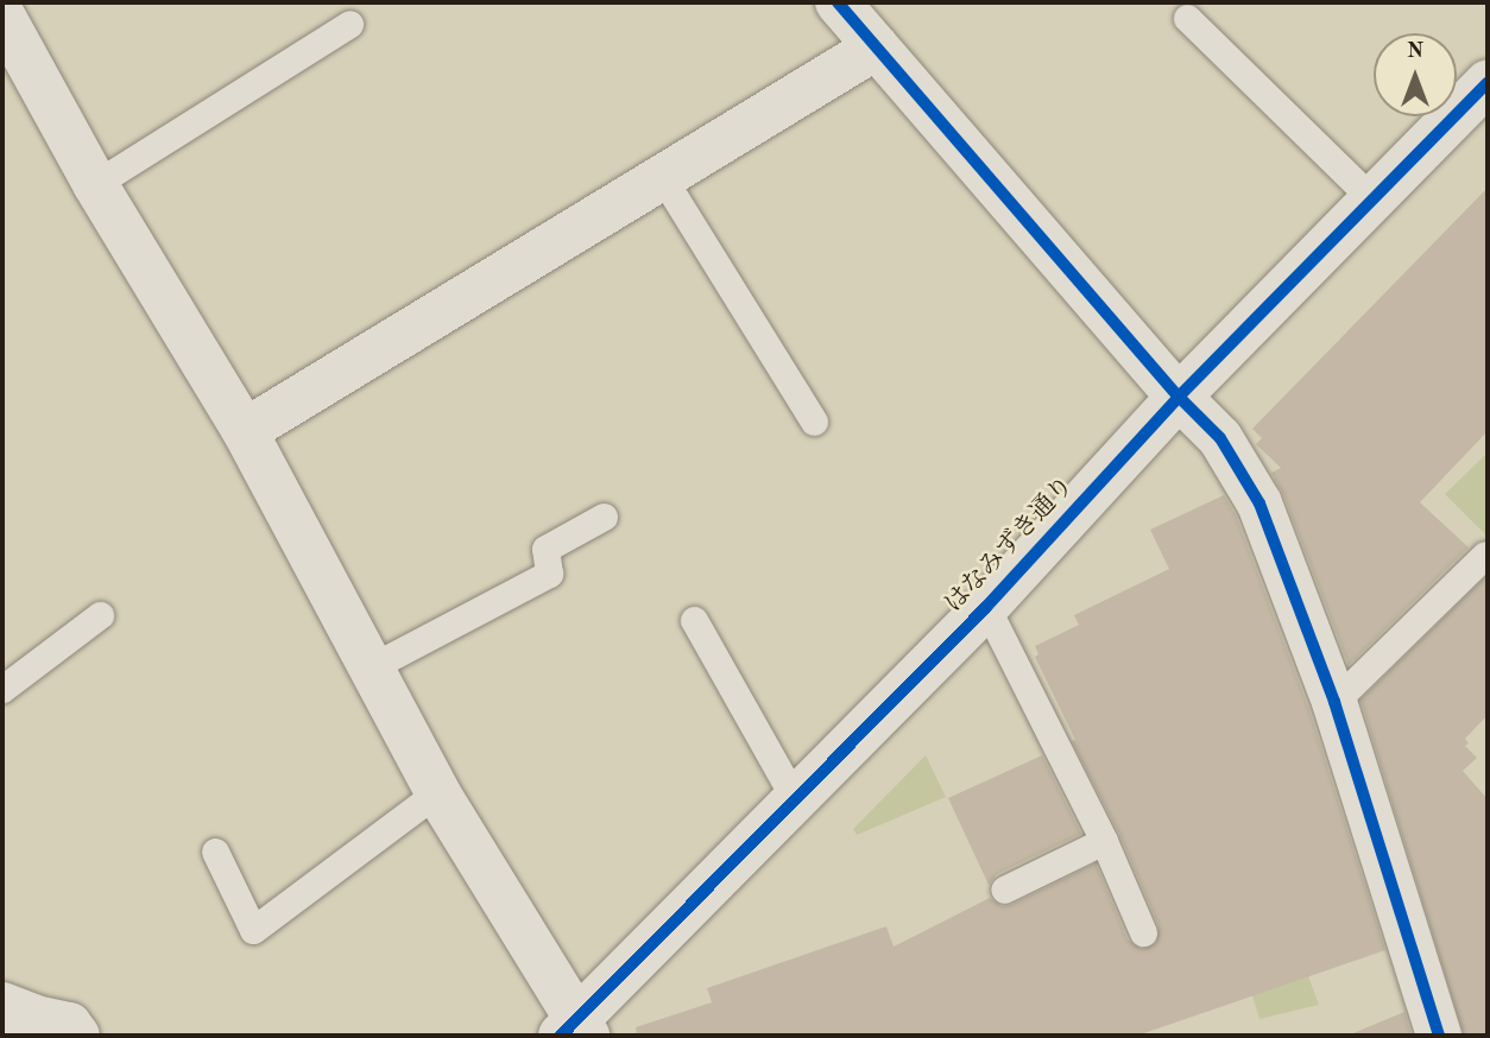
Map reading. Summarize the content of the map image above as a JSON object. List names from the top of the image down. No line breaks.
{"streets":{"street":["はなみずき通り"]},"north":"top"}
